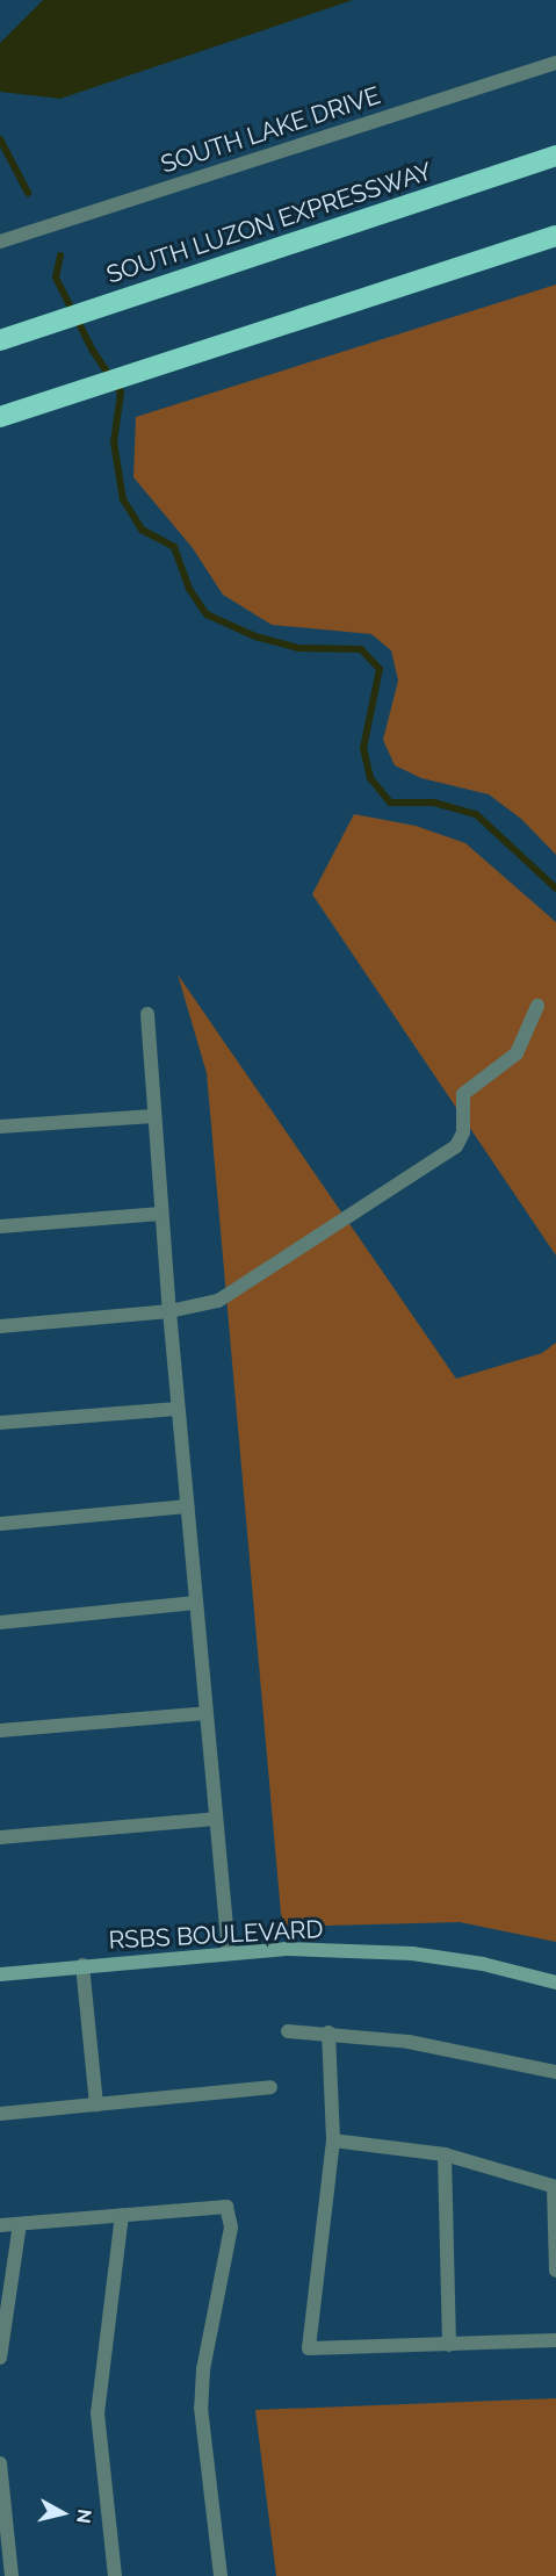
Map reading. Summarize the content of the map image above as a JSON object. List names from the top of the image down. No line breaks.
{"streets":{"highway":["SOUTH LUZON EXPRESSWAY"],"street":["SOUTH LAKE DRIVE","RSBS BOULEVARD"]},"north":"right"}
